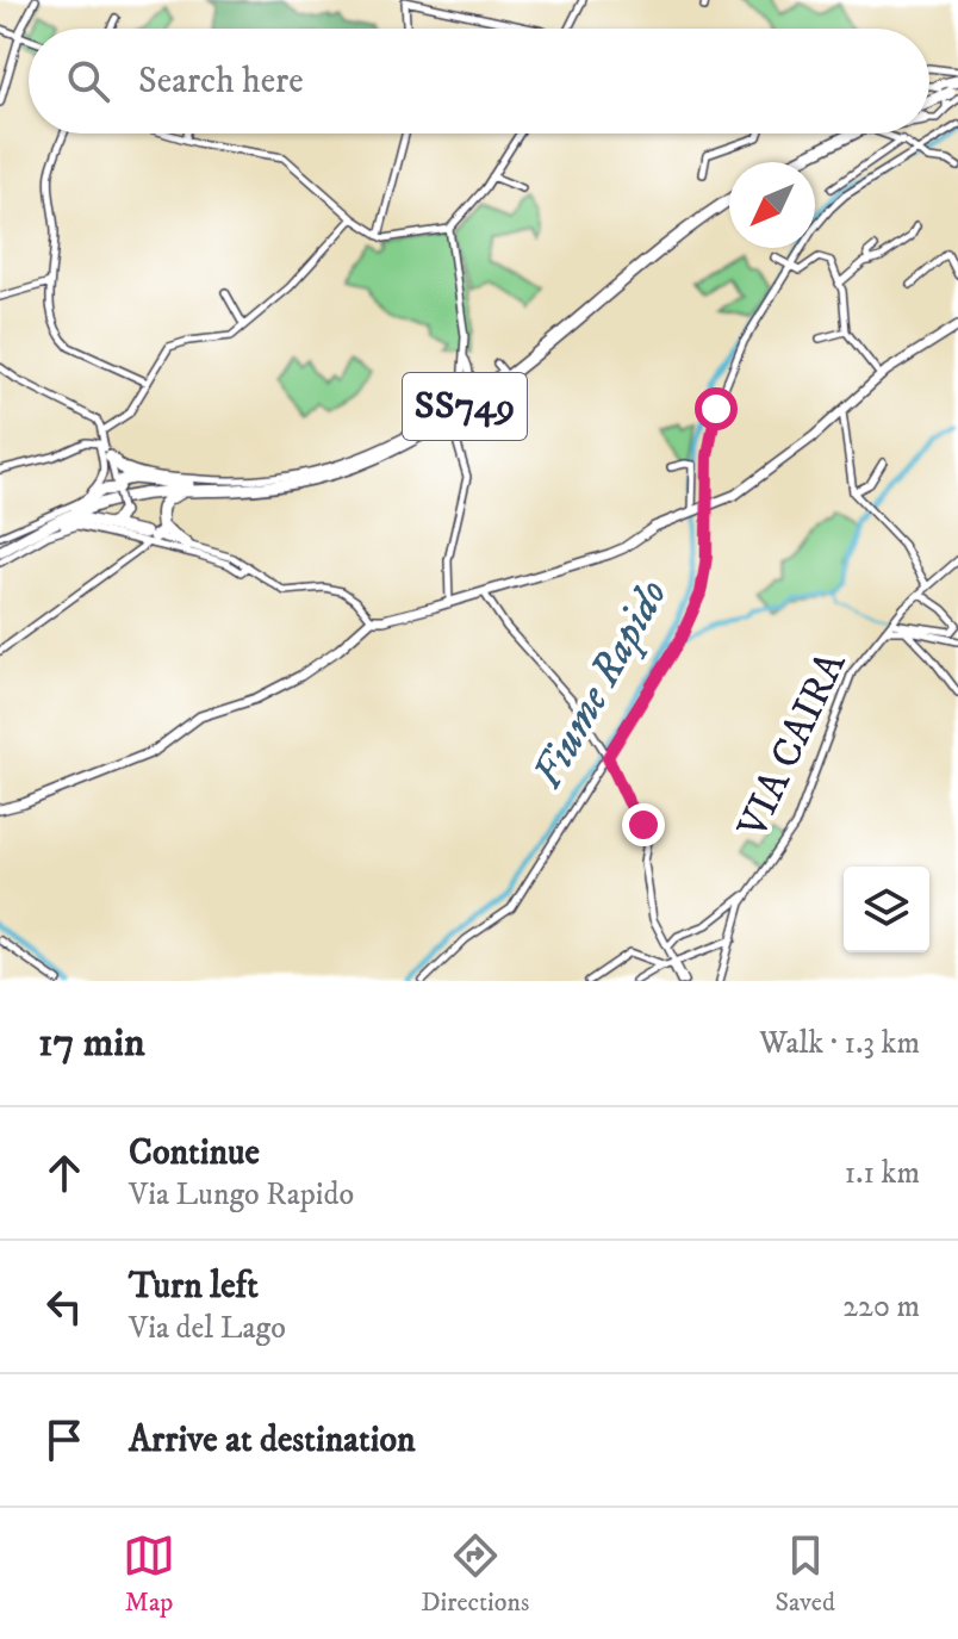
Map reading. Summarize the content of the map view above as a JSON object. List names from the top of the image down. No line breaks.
{"streets":{"highway":["SS749"],"street":["VIA CAIRA"]},"water":["Fiume Rapido"],"north":"bottom left","page":{"search":"Search here","heading":["17 min","Walk · 1.3 km"],"list":[["Continue","Via Lungo Rapido","1.1 km"],["Turn left","Via del Lago","220 m"],"Arrive at destination"],"nav":["Map","Directions","Saved"]}}
